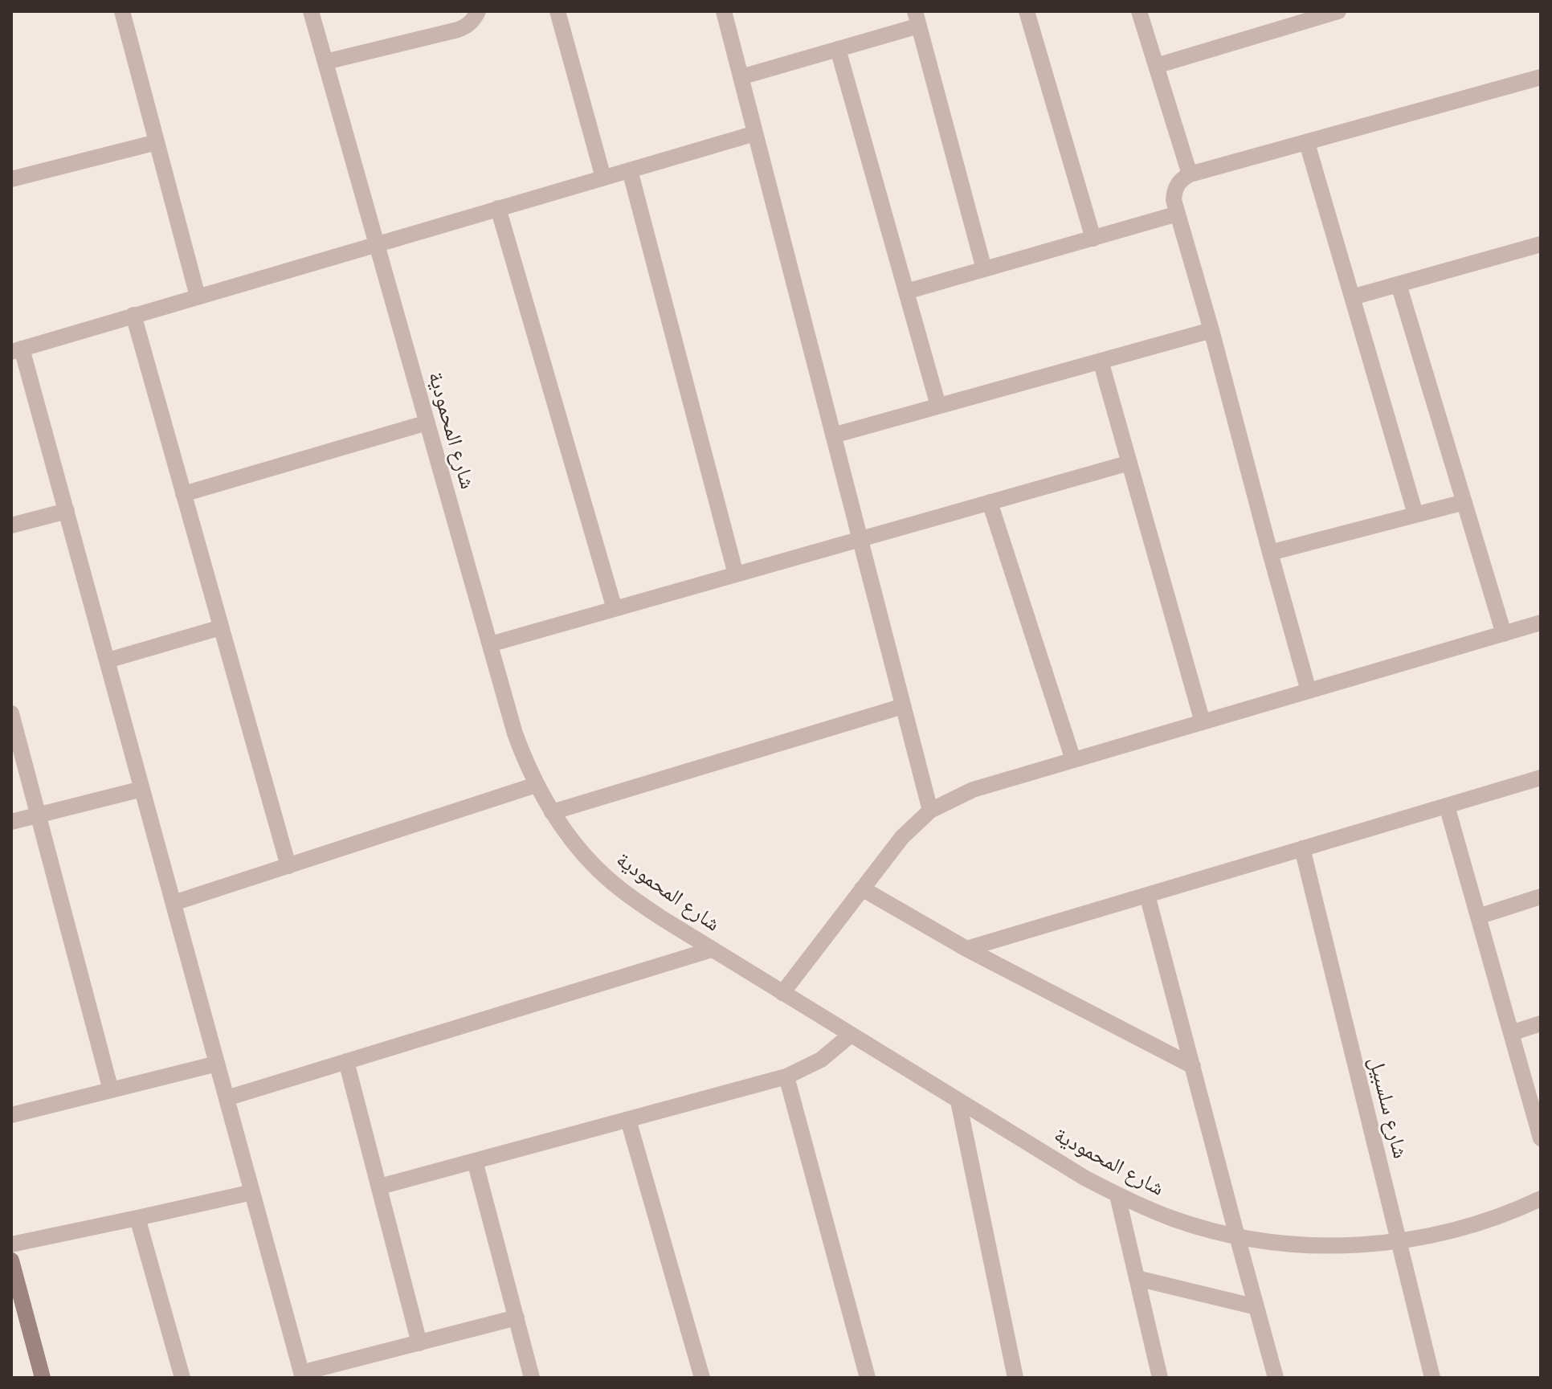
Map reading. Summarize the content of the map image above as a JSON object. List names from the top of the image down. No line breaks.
{"streets":{"street":["شارع المحمودية","شارع سلسبيل"]},"crossings":[["شارع المحمودية","شارع سلسبيل"]]}
